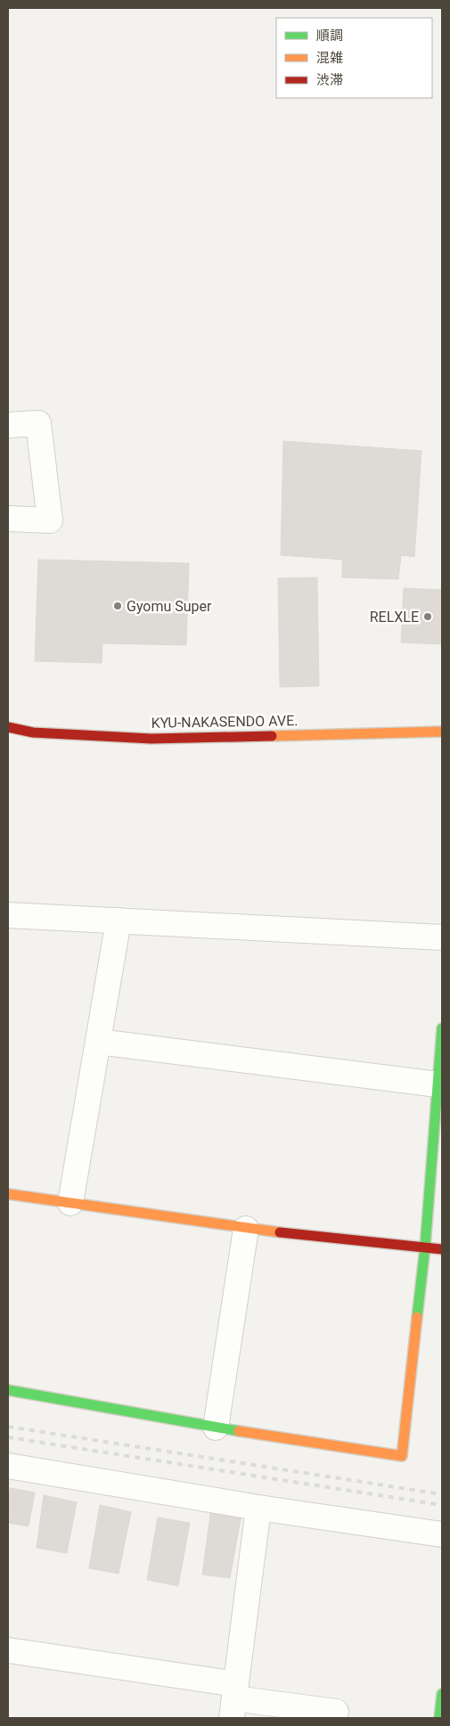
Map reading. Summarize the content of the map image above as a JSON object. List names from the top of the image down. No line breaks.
{"streets":{"street":["KYU-NAKASENDO AVE."]},"places":["Gyomu Super","RELXLE"],"legend":["順調","混雑","渋滞"]}
